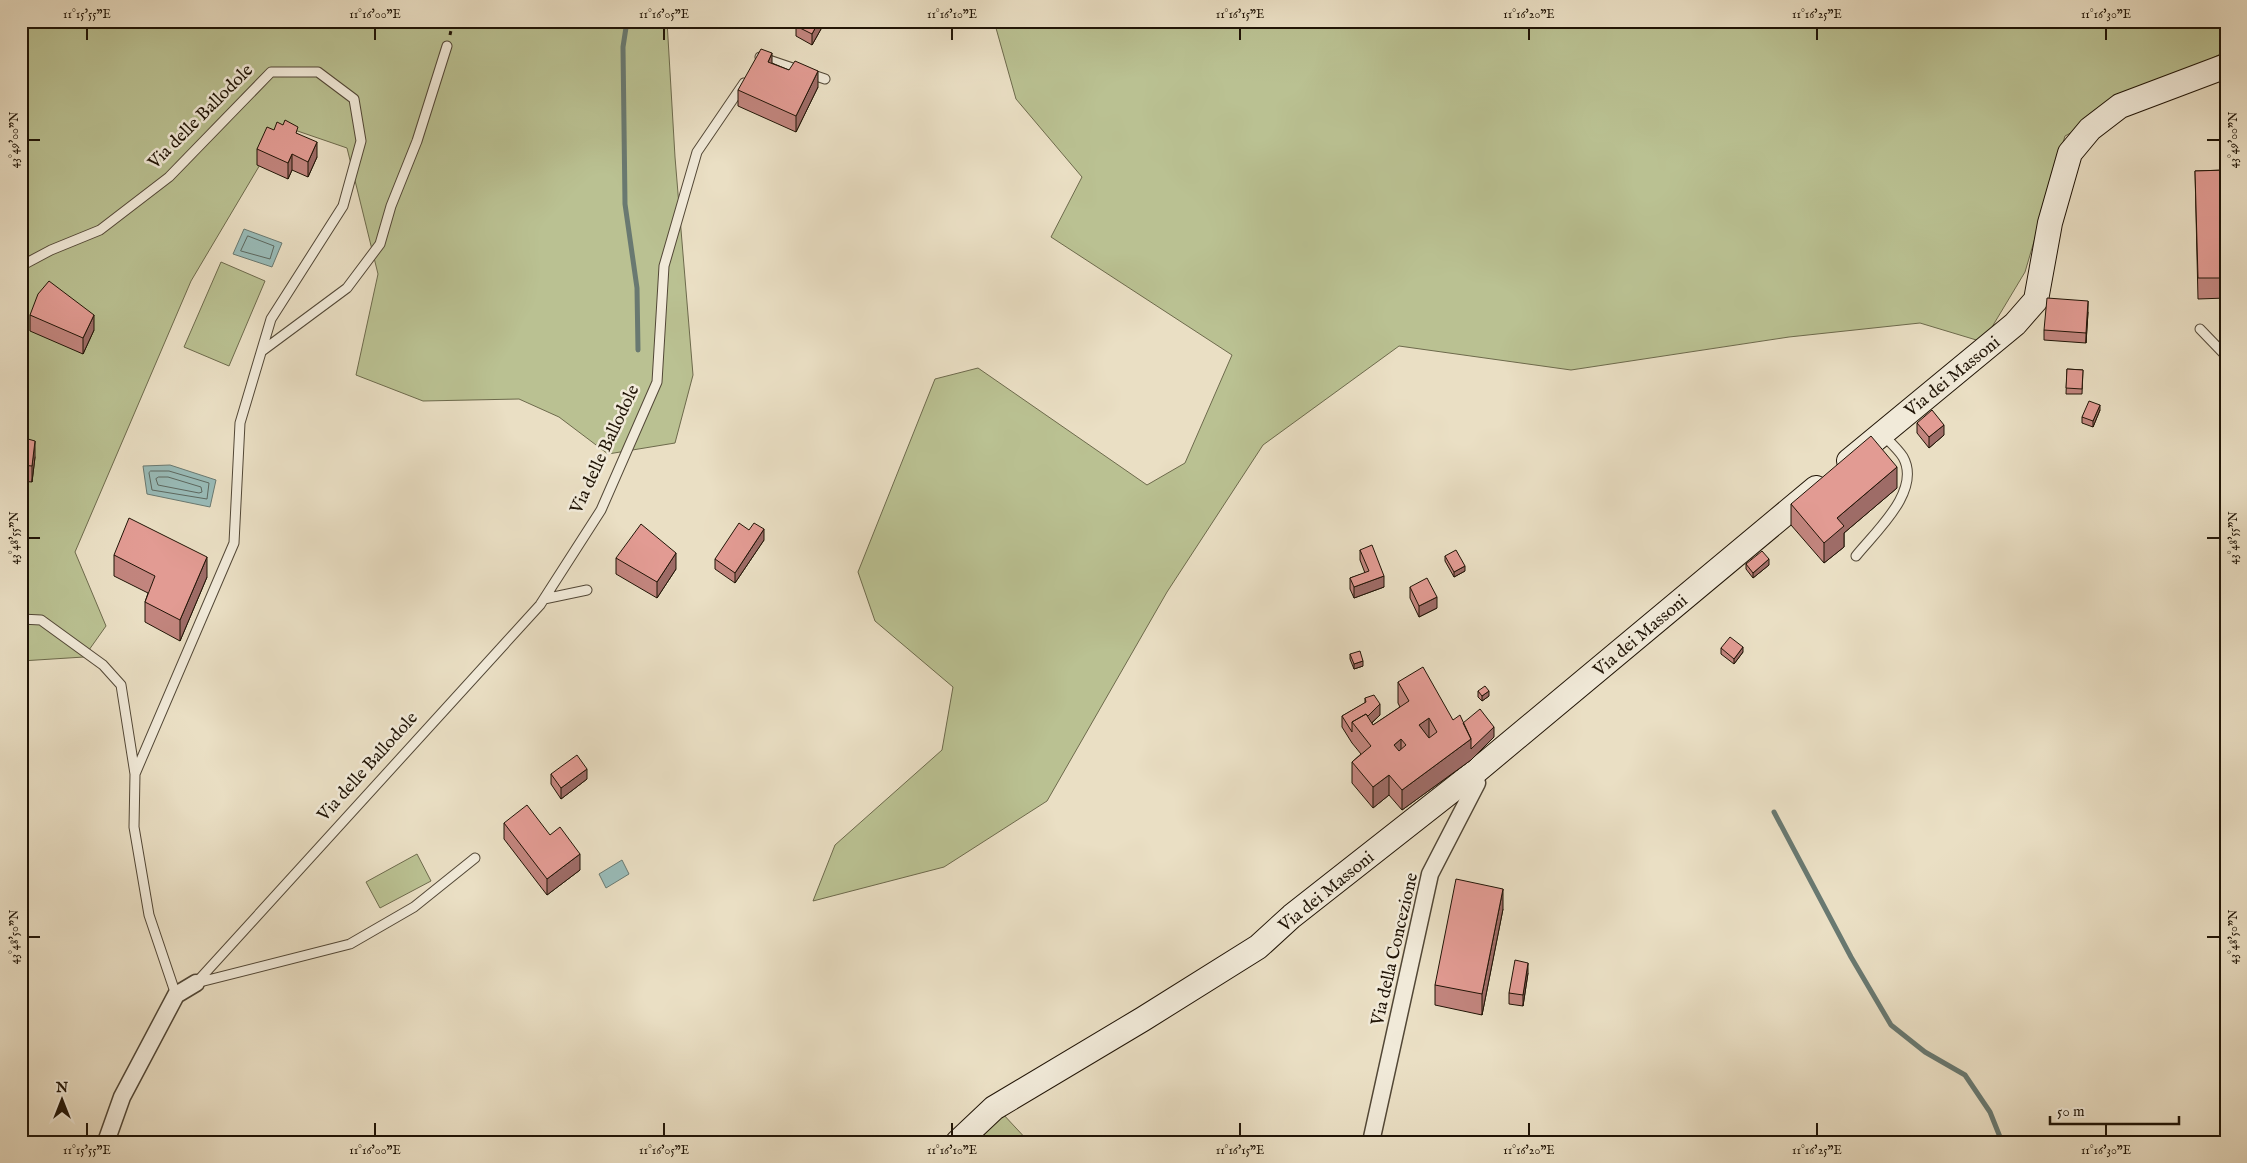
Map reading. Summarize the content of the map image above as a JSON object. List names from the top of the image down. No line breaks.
{"streets":{"street":["Via delle Ballodole","Via dei Massoni","Via della Concezione"]},"crossings":[["Via dei Massoni","Via della Concezione"]],"scale_bar":"50 m","north":"top","coordinates":["11°15'55\"E","11°16'00\"E","11°16'05\"E","11°16'10\"E","11°16'15\"E","11°16'20\"E","11°16'25\"E","11°16'30\"E","43°49'00\"N","43°48'55\"N","43°48'50\"N"]}
